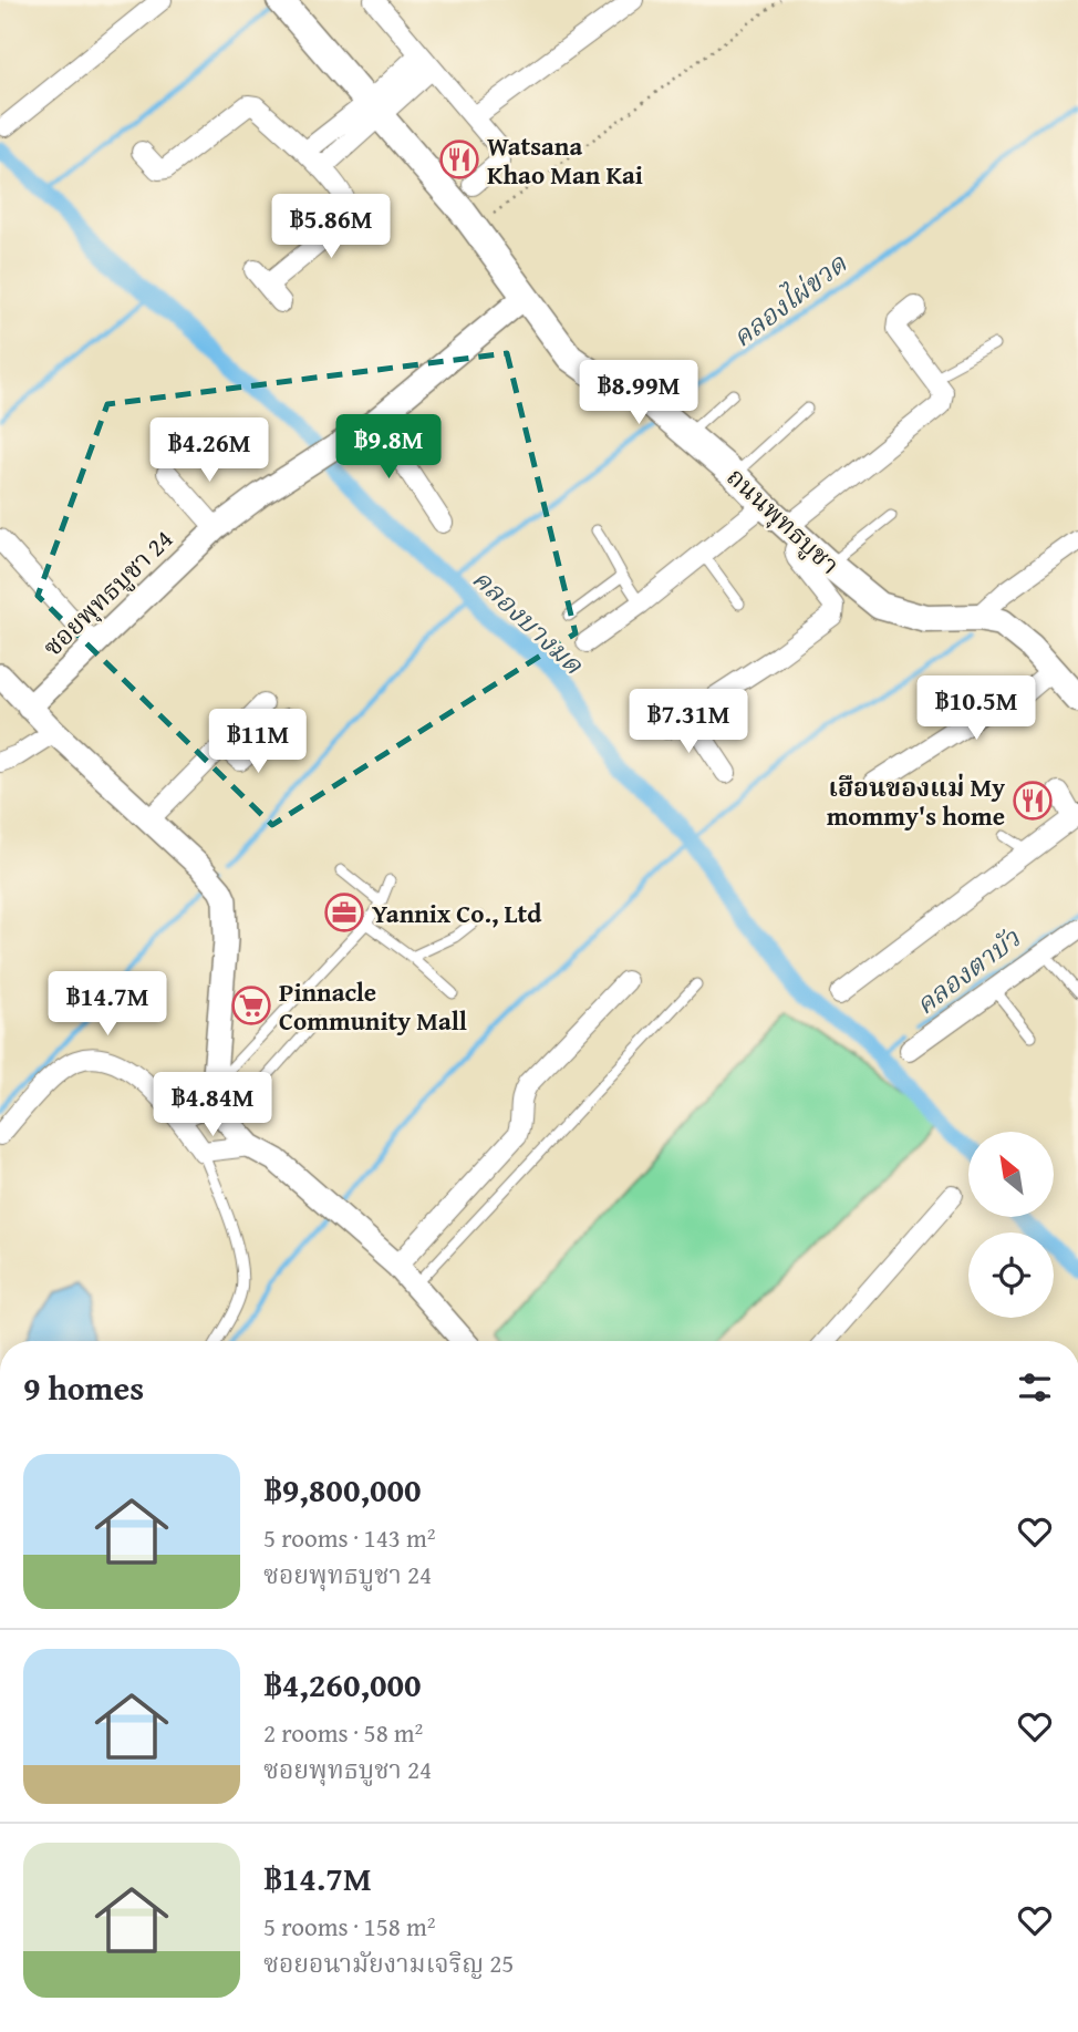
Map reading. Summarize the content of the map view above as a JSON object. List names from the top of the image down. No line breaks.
{"streets":{"main road":["ถนนพุทธบูชา"],"street":["ซอยพุทธบูชา 24"]},"crossings":[["ถนนพุทธบูชา","ซอยพุทธบูชา 24"]],"water":["คลองไผ่ขวด","คลองบางมด","คลองตาบัว"],"places":{"restaurant":["Watsana Khao Man Kai","เฮือนของแม่ My mommy's home"],"office":["Yannix Co., Ltd"],"supermarket":["Pinnacle Community Mall"]},"north":"top left","page":{"price":["฿5.86M","฿8.99M","฿9.8M","฿4.26M","฿10.5M","฿7.31M","฿11M","฿14.7M","฿4.84M"],"heading":"9 homes","list":[{"name":"฿9,800,000","note":"5 rooms · 143 m² · ซอยพุทธบูชา 24"},{"name":"฿4,260,000","note":"2 rooms · 58 m² · ซอยพุทธบูชา 24"},{"name":"฿14.7M","note":"5 rooms · 158 m² · ซอยอนามัยงามเจริญ 25"}]}}
